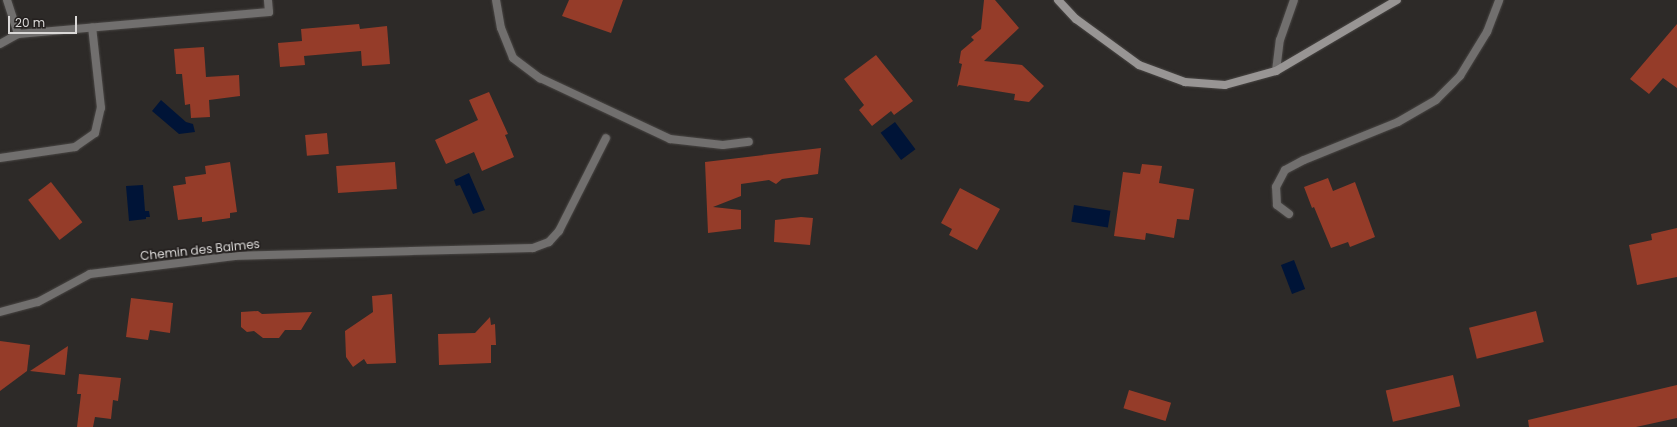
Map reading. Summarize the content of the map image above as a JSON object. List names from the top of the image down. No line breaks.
{"streets":{"street":["Chemin des Balmes"]},"scale_bar":"20 m"}
